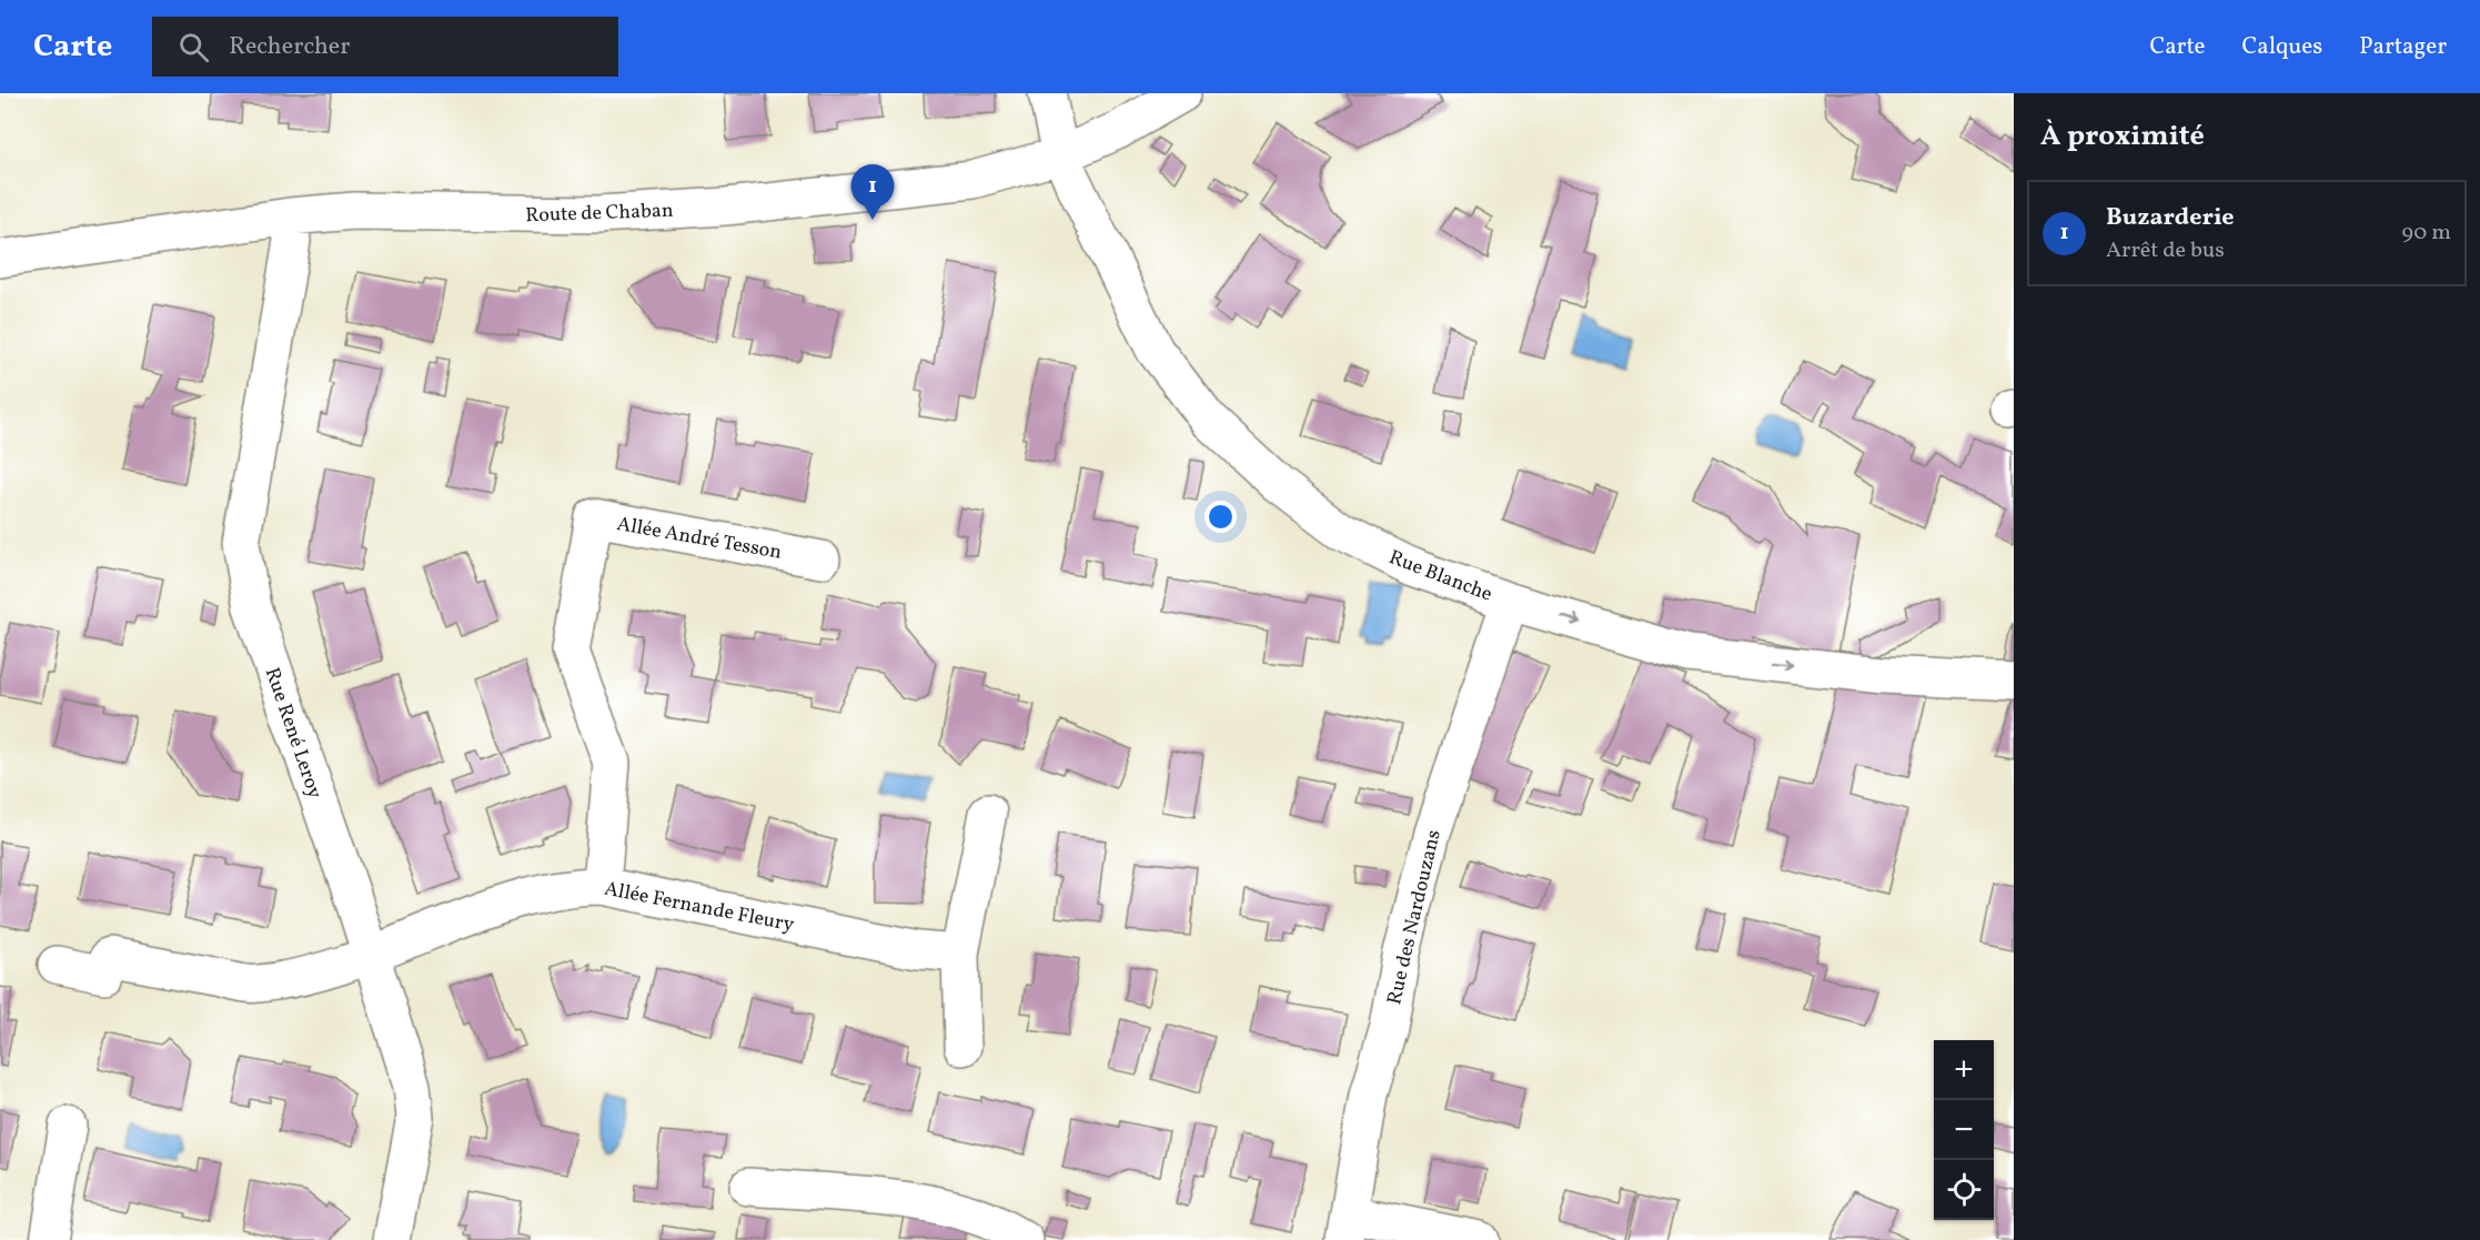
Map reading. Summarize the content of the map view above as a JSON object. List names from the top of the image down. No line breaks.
{"streets":{"street":["Route de Chaban","Allée André Tesson","Rue Blanche","Rue René Leroy","Allée Fernande Fleury","Rue des Nardouzans"]},"crossings":[["Route de Chaban","Rue Blanche"],["Route de Chaban","Rue René Leroy"],["Allée André Tesson","Allée Fernande Fleury"],["Rue Blanche","Rue des Nardouzans"],["Rue René Leroy","Allée Fernande Fleury"]],"one_way":["Rue Blanche"],"page":{"header":"Carte","search":"Rechercher","nav":["Carte","Calques","Partager"],"heading":"À proximité","pins":"1","list":[{"mark":"1","name":"Buzarderie","note":"Arrêt de bus","value":"90 m"}],"map_buttons":["+","−"]}}
